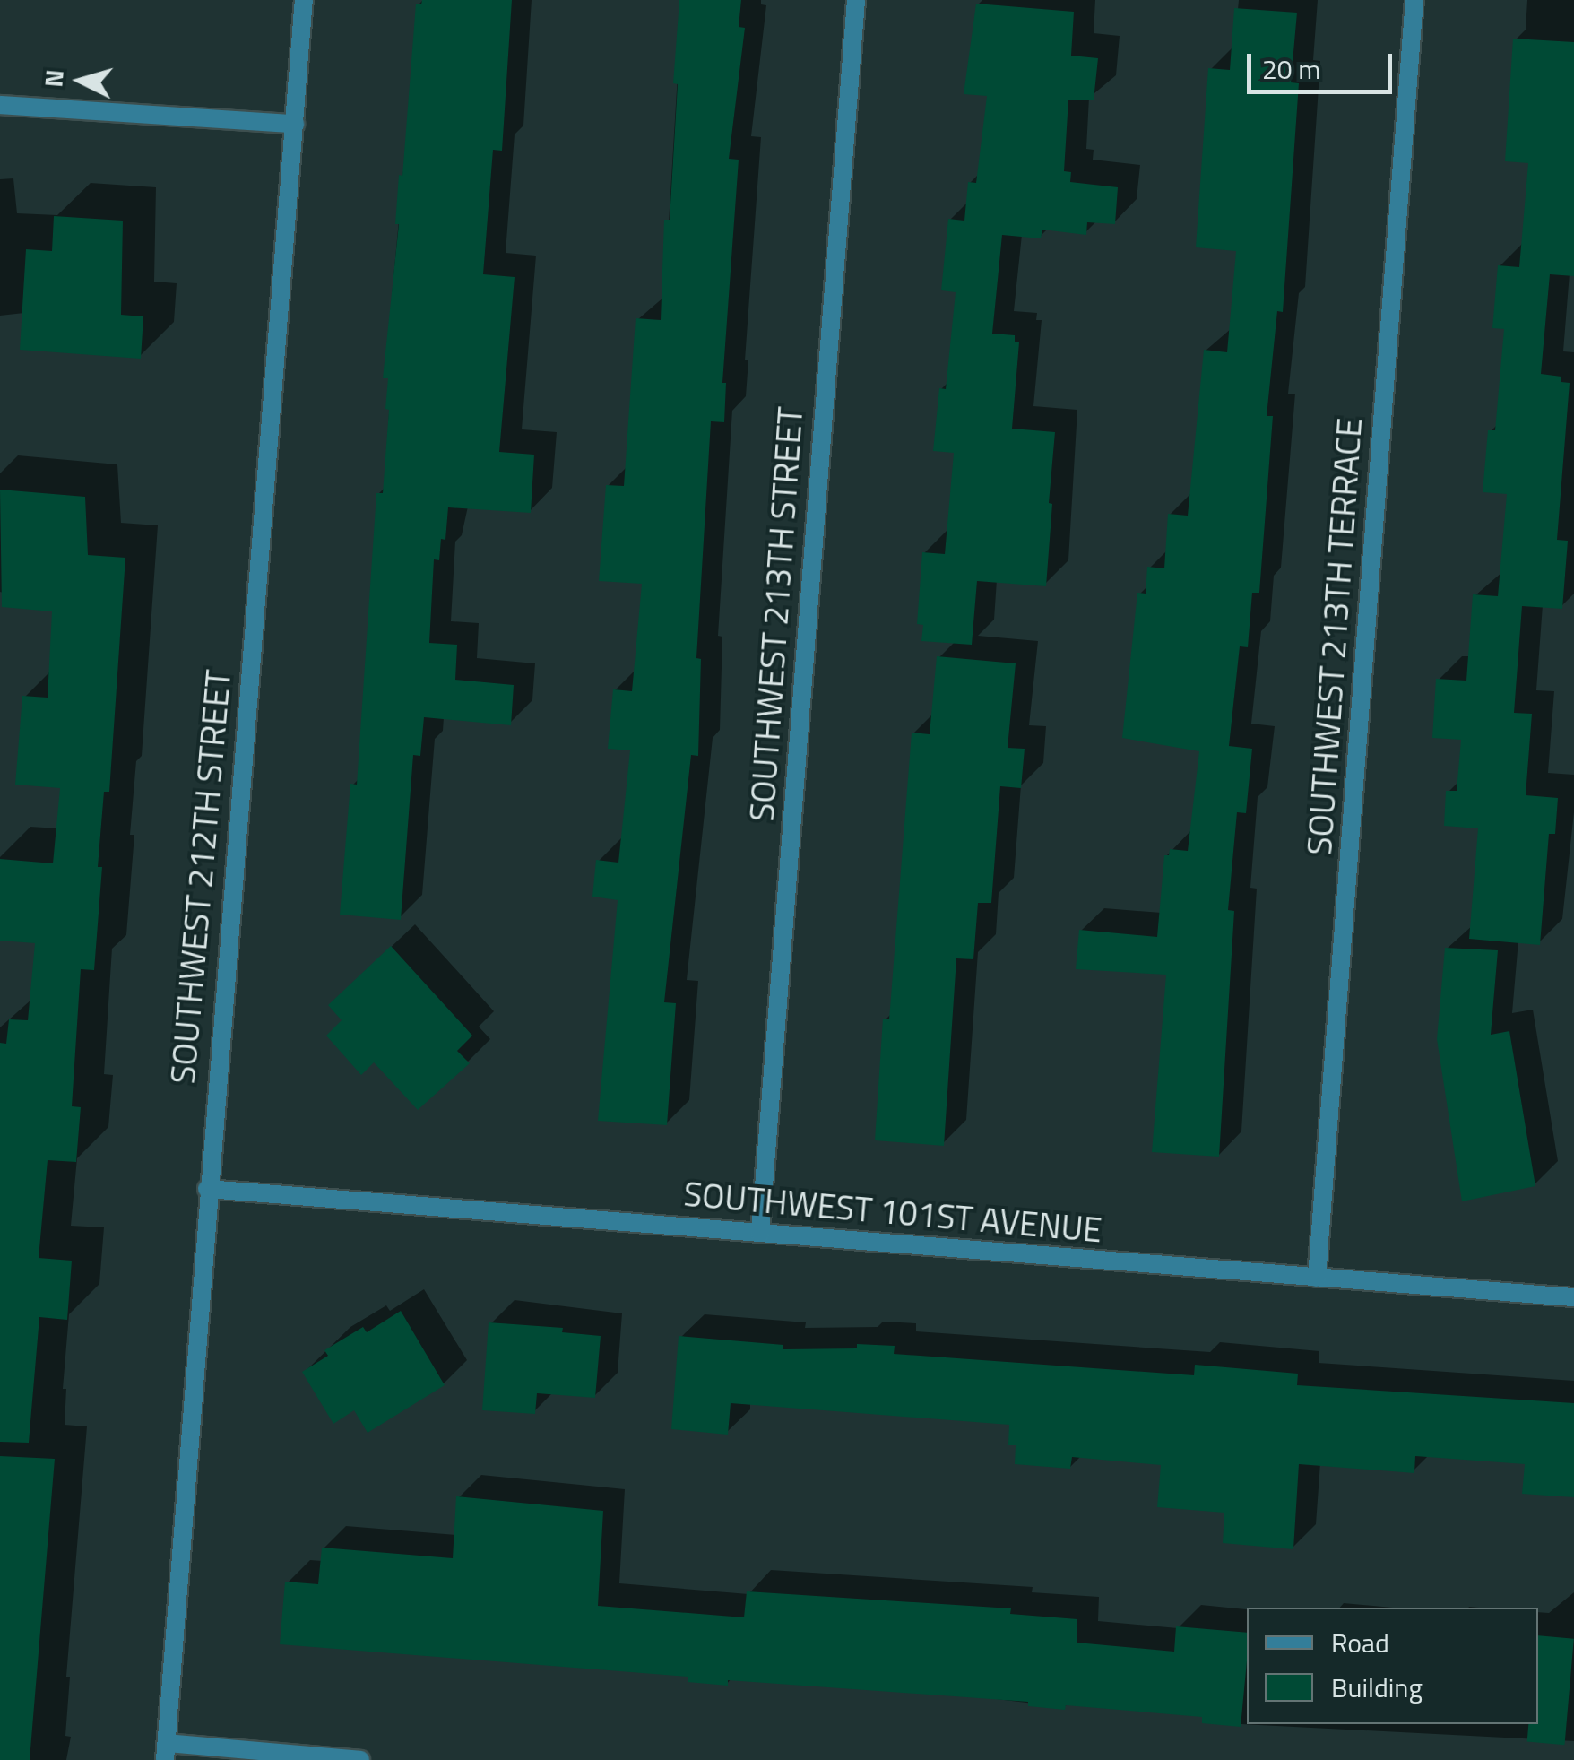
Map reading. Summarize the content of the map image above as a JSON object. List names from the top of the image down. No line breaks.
{"streets":{"street":["SOUTHWEST 213TH STREET","SOUTHWEST 213TH TERRACE","SOUTHWEST 212TH STREET","SOUTHWEST 101ST AVENUE"]},"crossings":[["SOUTHWEST 213TH STREET","SOUTHWEST 101ST AVENUE"],["SOUTHWEST 213TH TERRACE","SOUTHWEST 101ST AVENUE"],["SOUTHWEST 212TH STREET","SOUTHWEST 101ST AVENUE"]],"legend":["Road","Building"],"scale_bar":"20 m","north":"left"}
